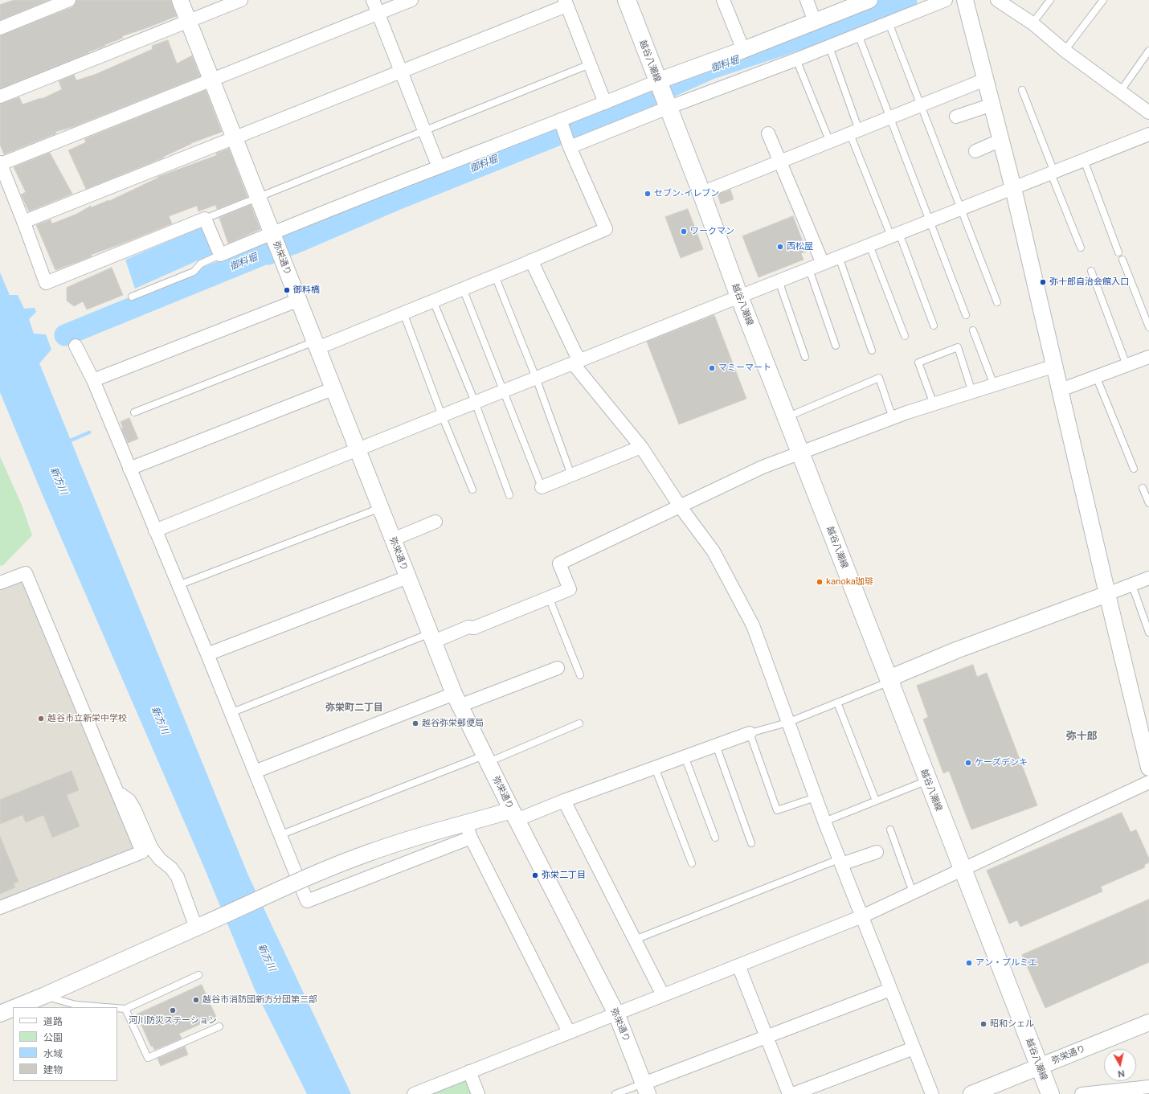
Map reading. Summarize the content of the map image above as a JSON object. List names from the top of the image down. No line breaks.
{"streets":{"main road":["越谷八潮線"],"street":["弥栄通り"]},"crossings":[["越谷八潮線","弥栄通り"]],"districts":["弥栄町二丁目","弥十郎"],"water":["御料堀","新方川"],"places":["セブン-イレブン","ワークマン","西松屋","弥十郎自治会館入口","御料橋","マミーマート","kanoka珈琲","越谷市立新栄中学校","越谷弥栄郵便局","ケーズデンキ","弥栄二丁目","アン・プルミエ","越谷市消防団新方分団第三部","河川防災ステーション","昭和シェル"],"legend":["道路","公園","水域","建物"],"north":"bottom"}
